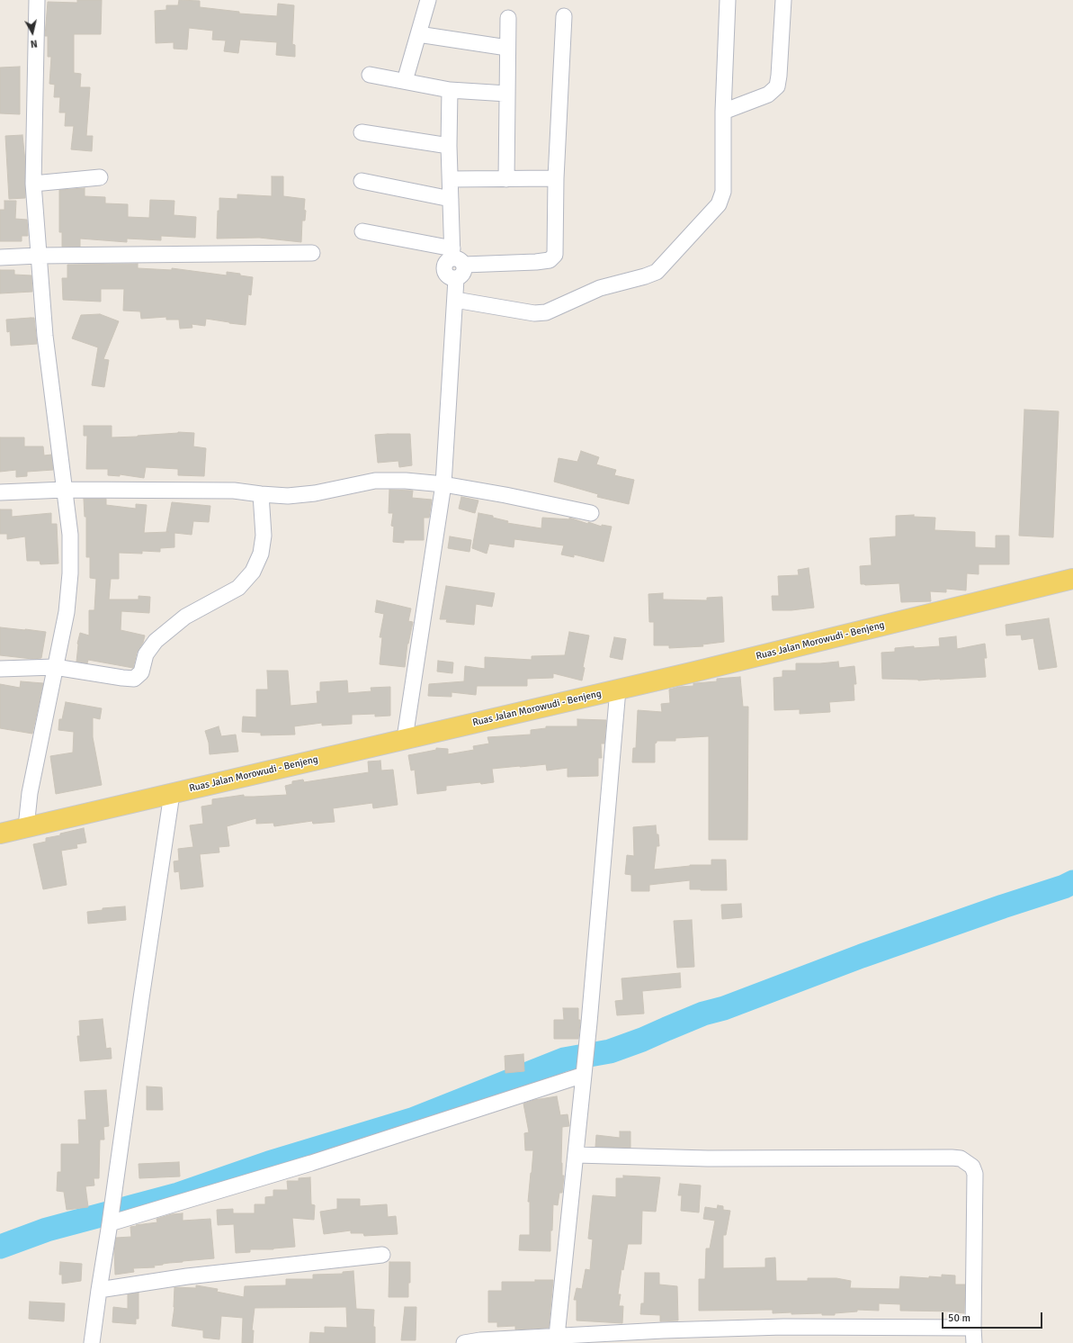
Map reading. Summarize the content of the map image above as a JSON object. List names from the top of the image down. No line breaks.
{"streets":{"main road":["Ruas Jalan Morowudi - Benjeng"]},"scale_bar":"50 m","north":"bottom"}
